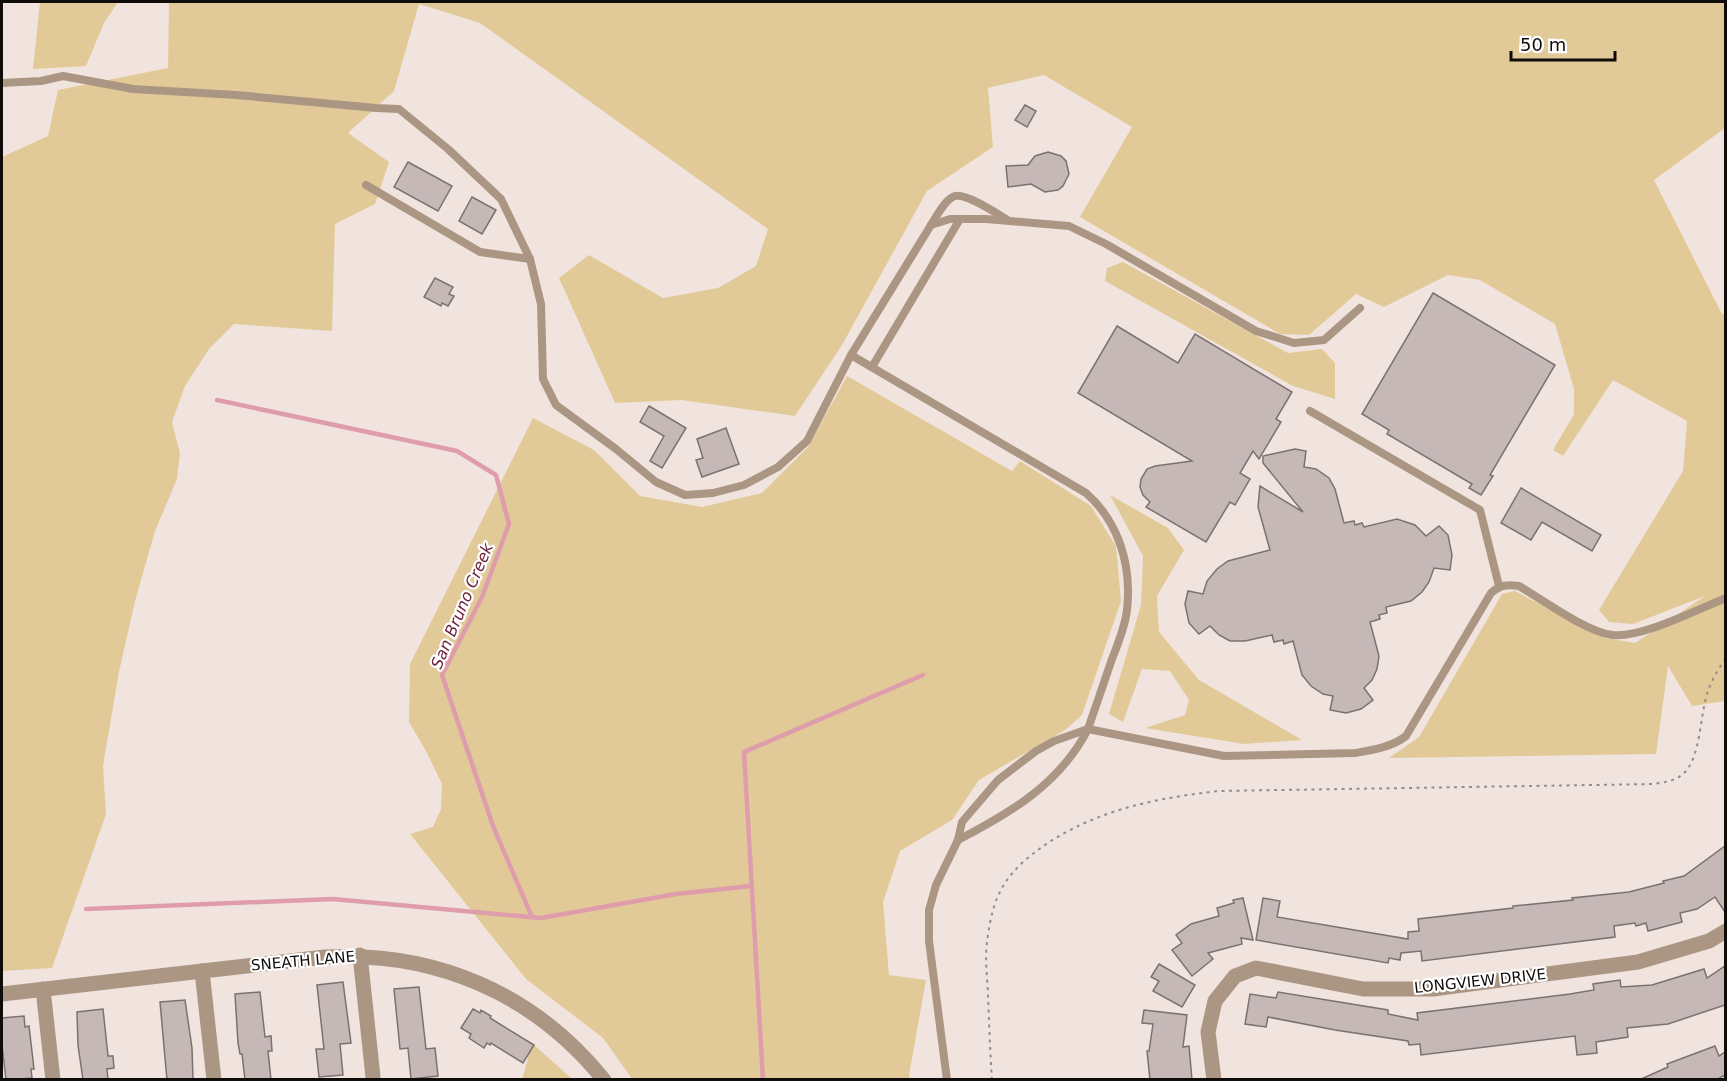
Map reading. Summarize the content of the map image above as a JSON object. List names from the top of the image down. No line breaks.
{"streets":{"street":["SNEATH LANE","LONGVIEW DRIVE"]},"water":["San Bruno Creek"],"scale_bar":"50 m"}
